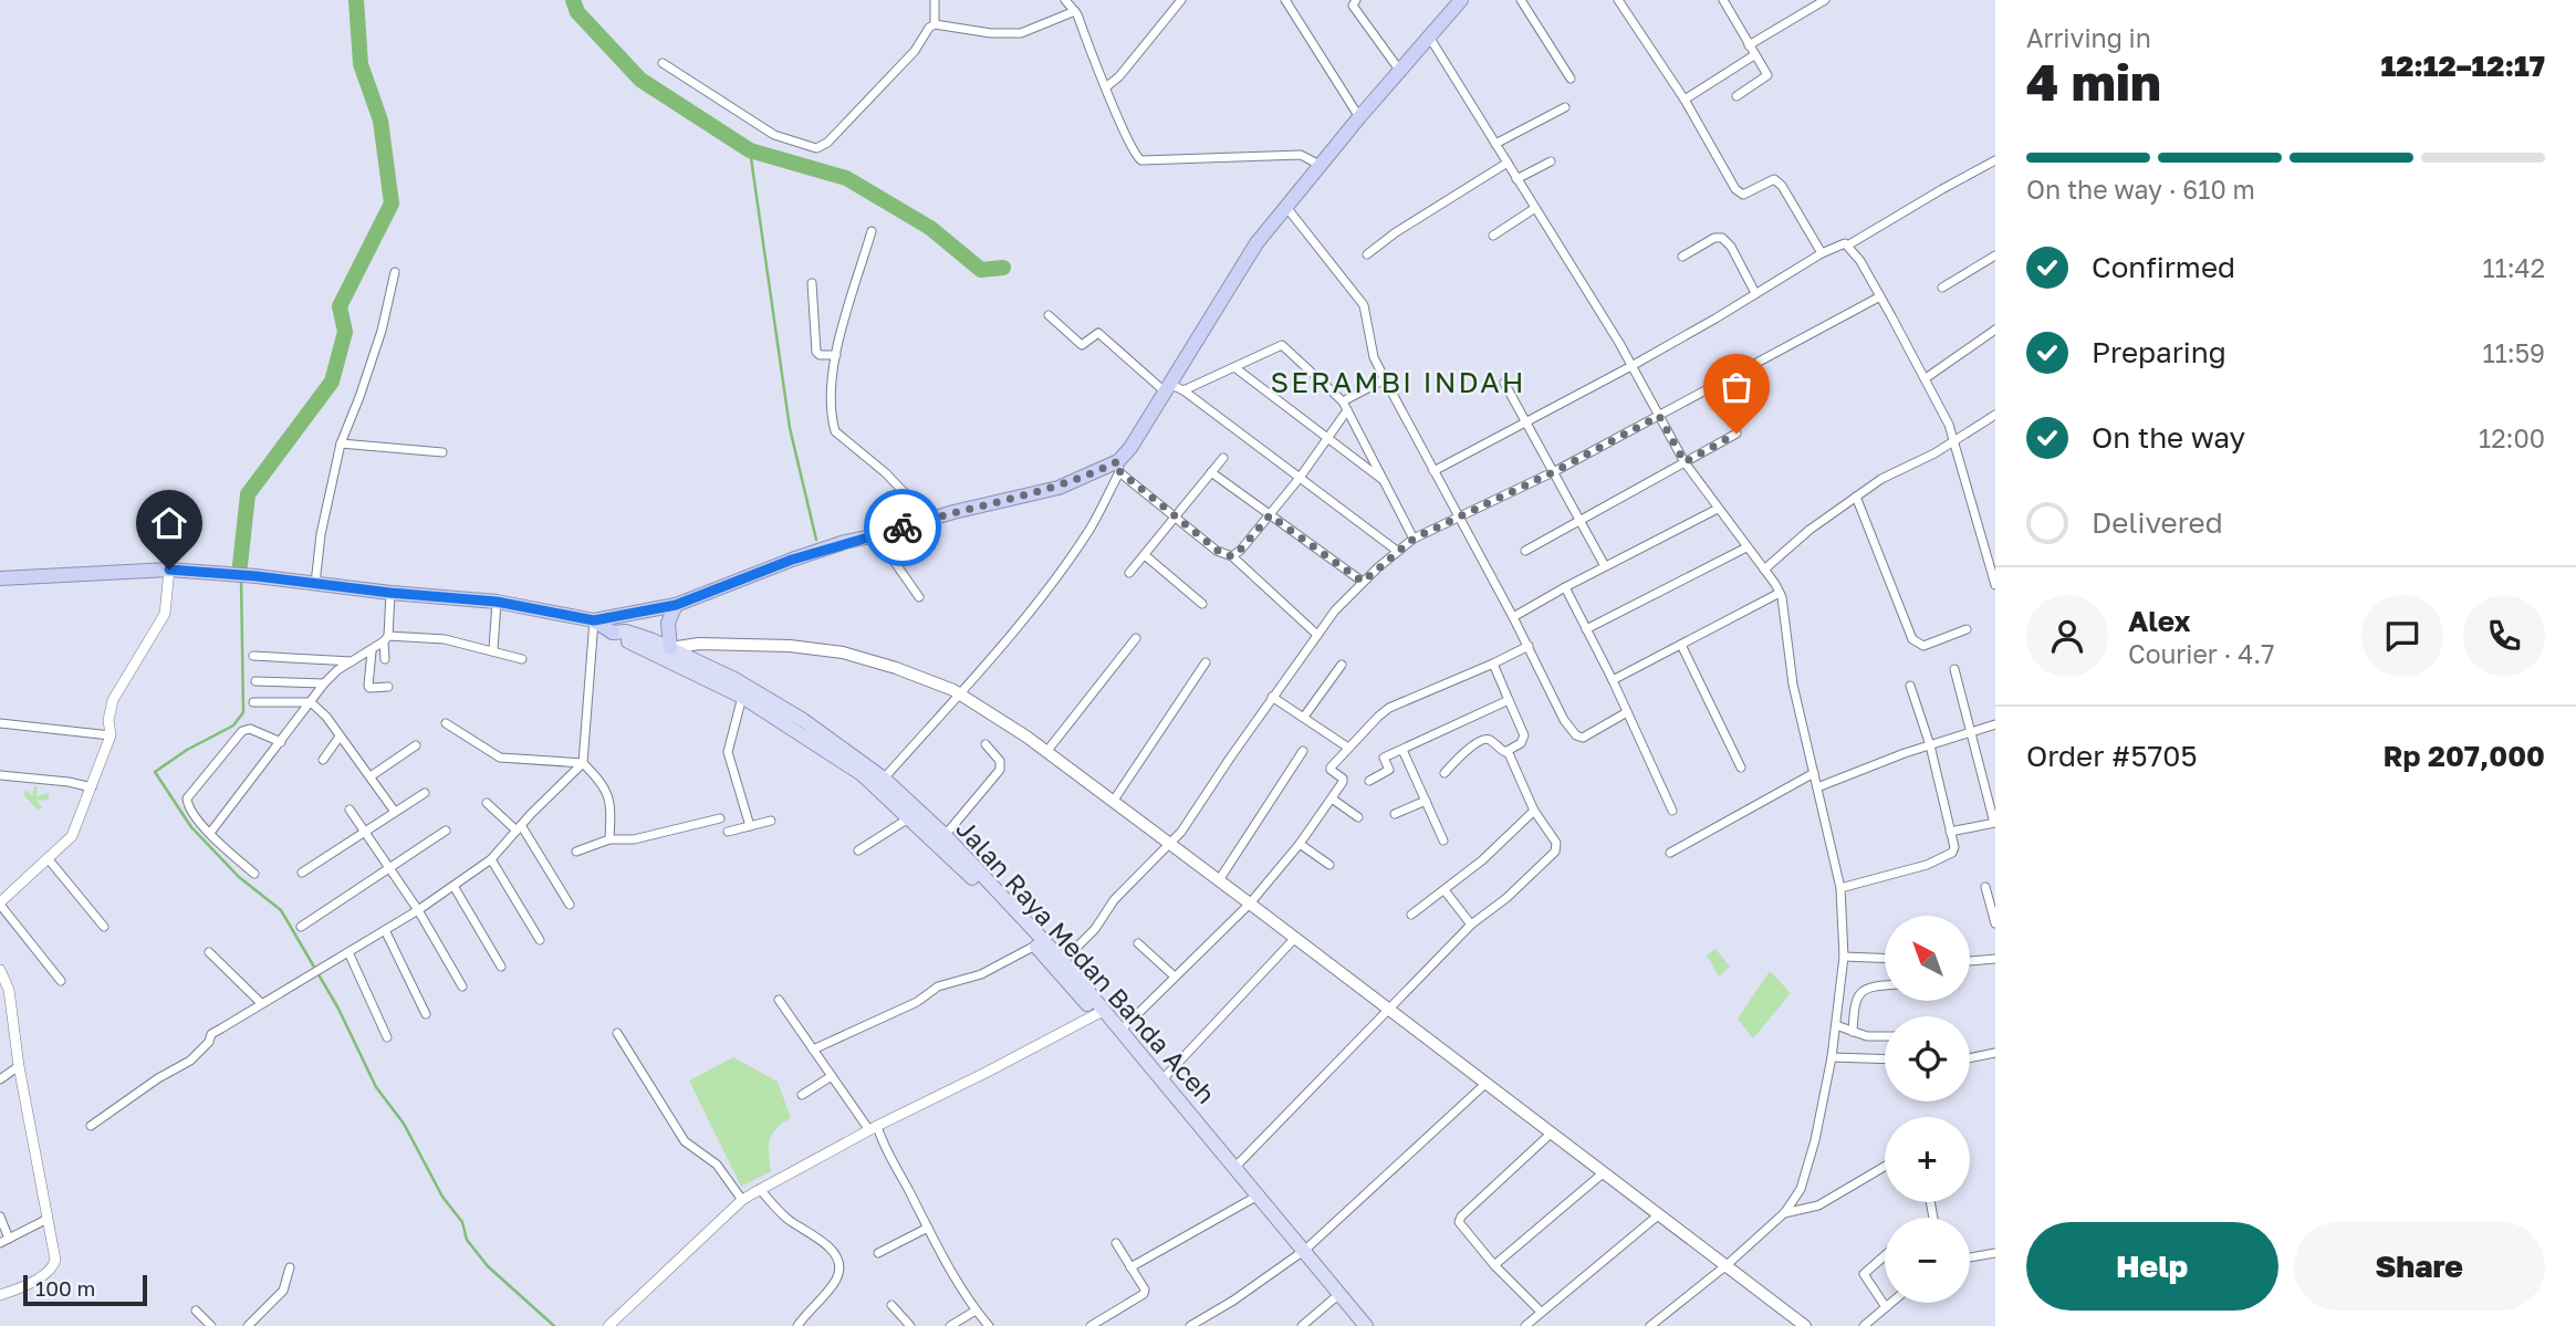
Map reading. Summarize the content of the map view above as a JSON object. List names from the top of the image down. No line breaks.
{"streets":{"highway":["Jalan Raya Medan Banda Aceh"]},"districts":["SERAMBI INDAH"],"scale_bar":"100 m","north":"top left","page":{"heading":["4 min","Arriving in","12:12–12:17"],"panel":["Alex","Courier · 4.7","Order #5705","Rp 207,000"],"bar":"On the way · 610 m","list":[["Confirmed","11:42"],["Preparing","11:59"],["On the way","12:00"],"Delivered"],"map_buttons":["+","−"],"buttons":["Help","Share"],"scale":"100 m"}}
